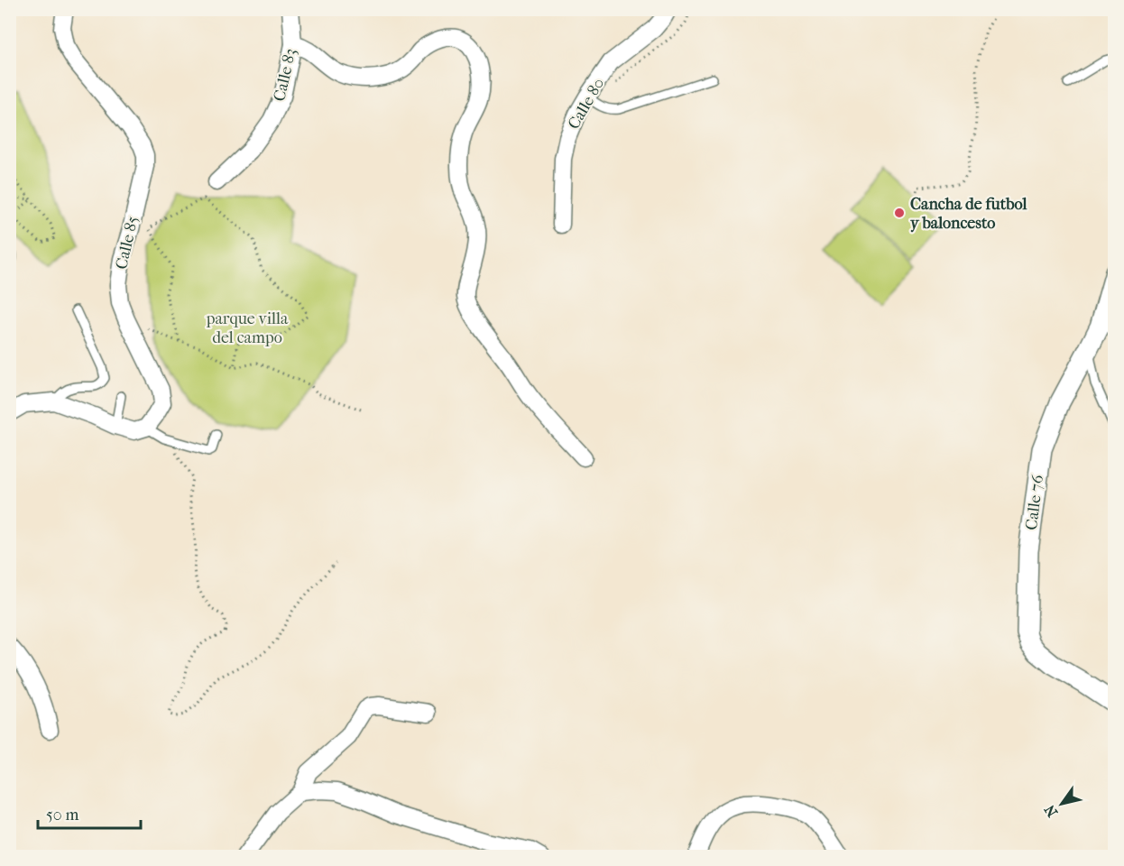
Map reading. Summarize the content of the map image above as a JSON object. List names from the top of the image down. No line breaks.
{"streets":{"street":["Calle 83","Calle 80","Calle 85","Calle 76"]},"parks":["parque villa del campo"],"places":["Cancha de futbol y baloncesto"],"scale_bar":"50 m","north":"bottom left"}
